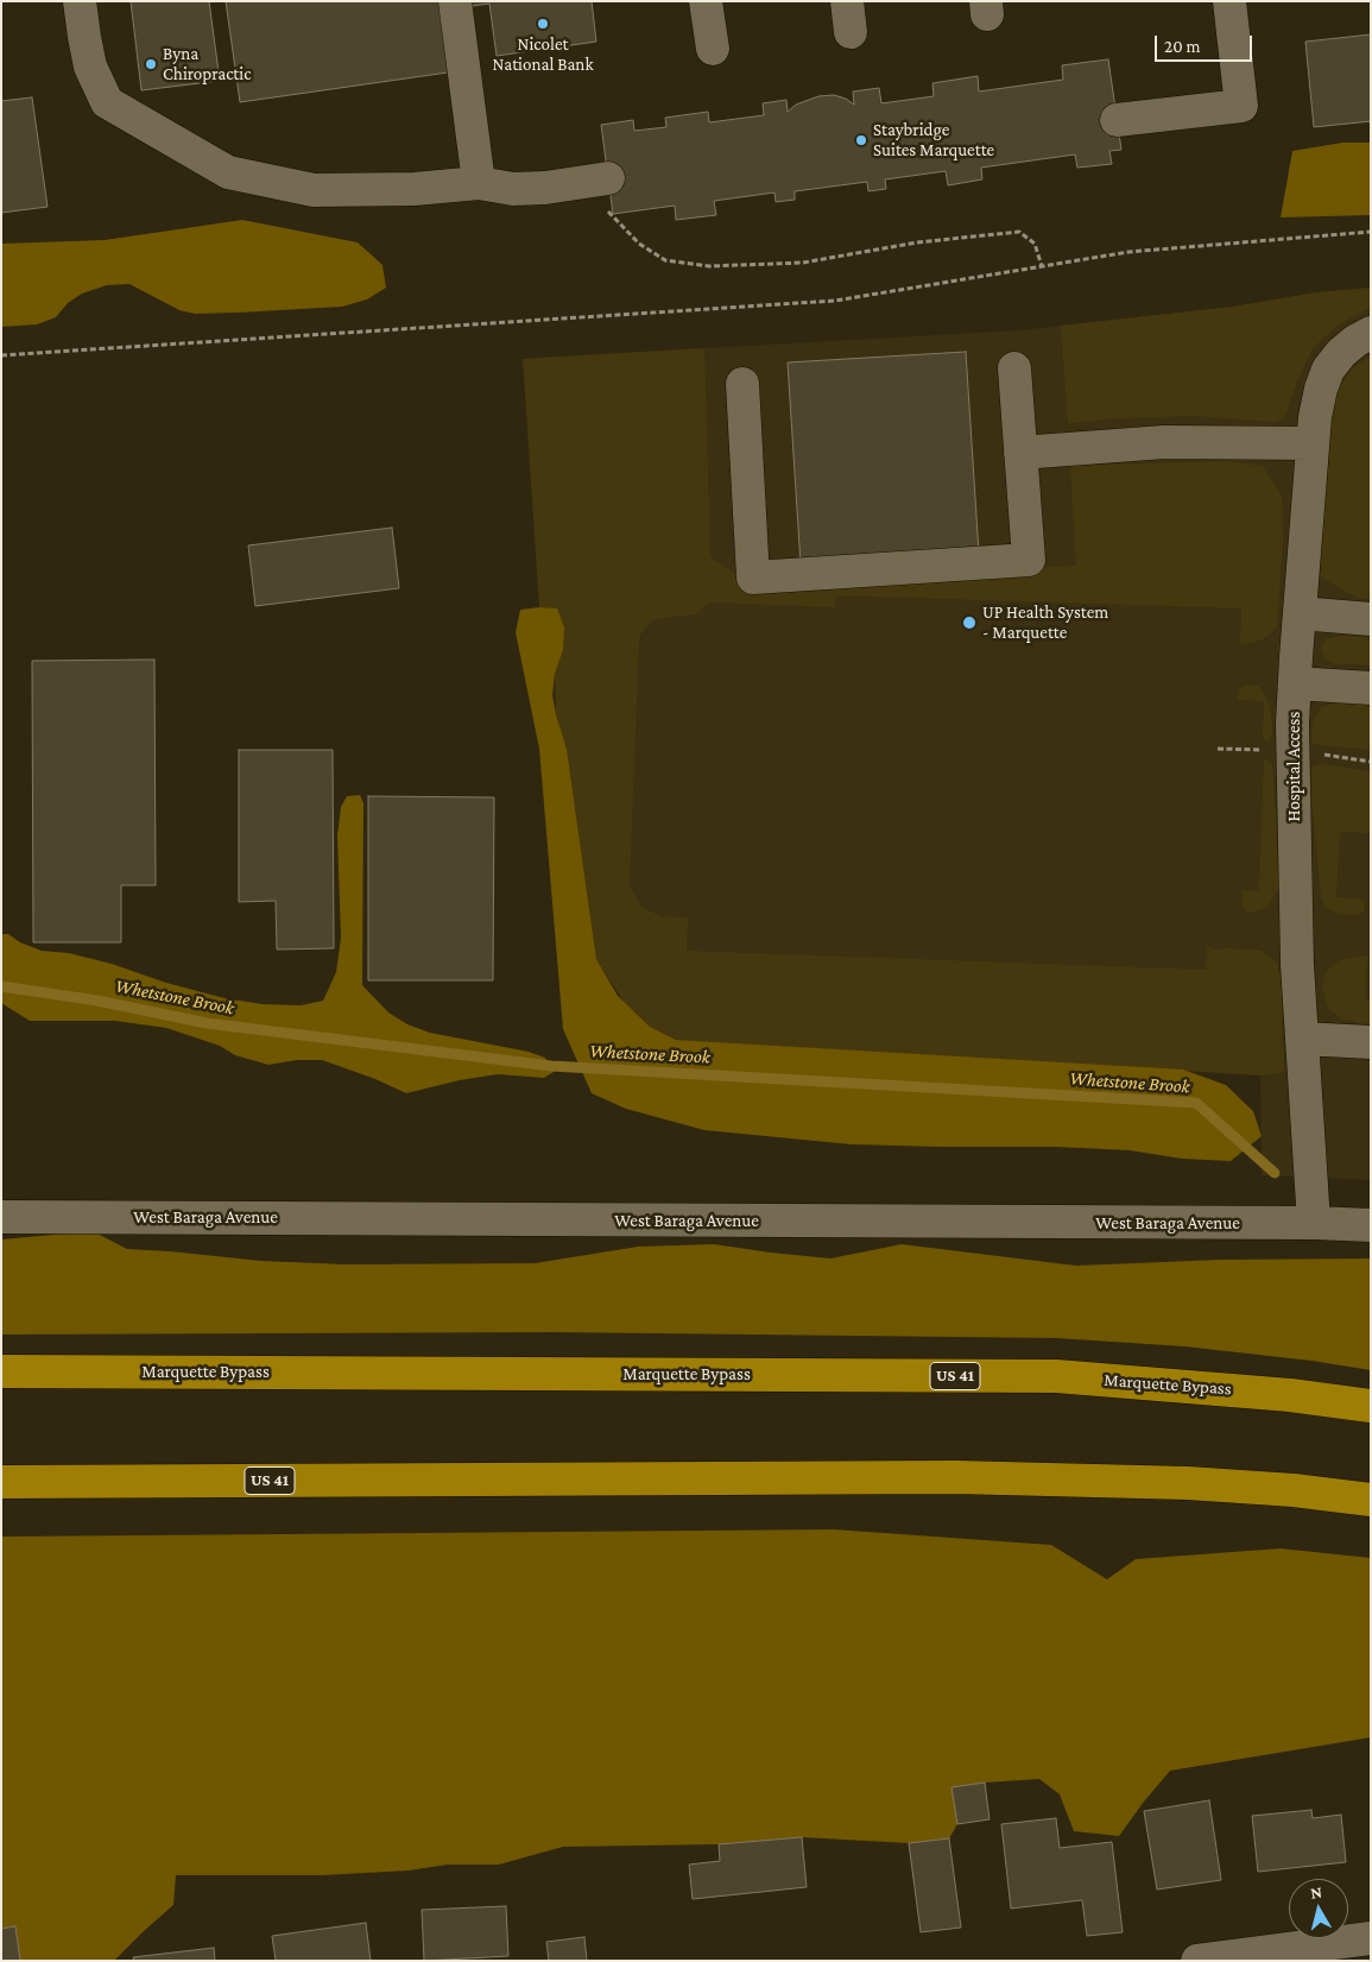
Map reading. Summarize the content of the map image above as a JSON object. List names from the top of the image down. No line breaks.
{"streets":{"highway":["Marquette Bypass","US 41"],"street":["Hospital Access","West Baraga Avenue"]},"crossings":[["Hospital Access","West Baraga Avenue"]],"water":["Whetstone Brook"],"places":["Nicolet National Bank","Byna Chiropractic","Staybridge Suites Marquette","UP Health System - Marquette"],"scale_bar":"20 m","north":"top"}
